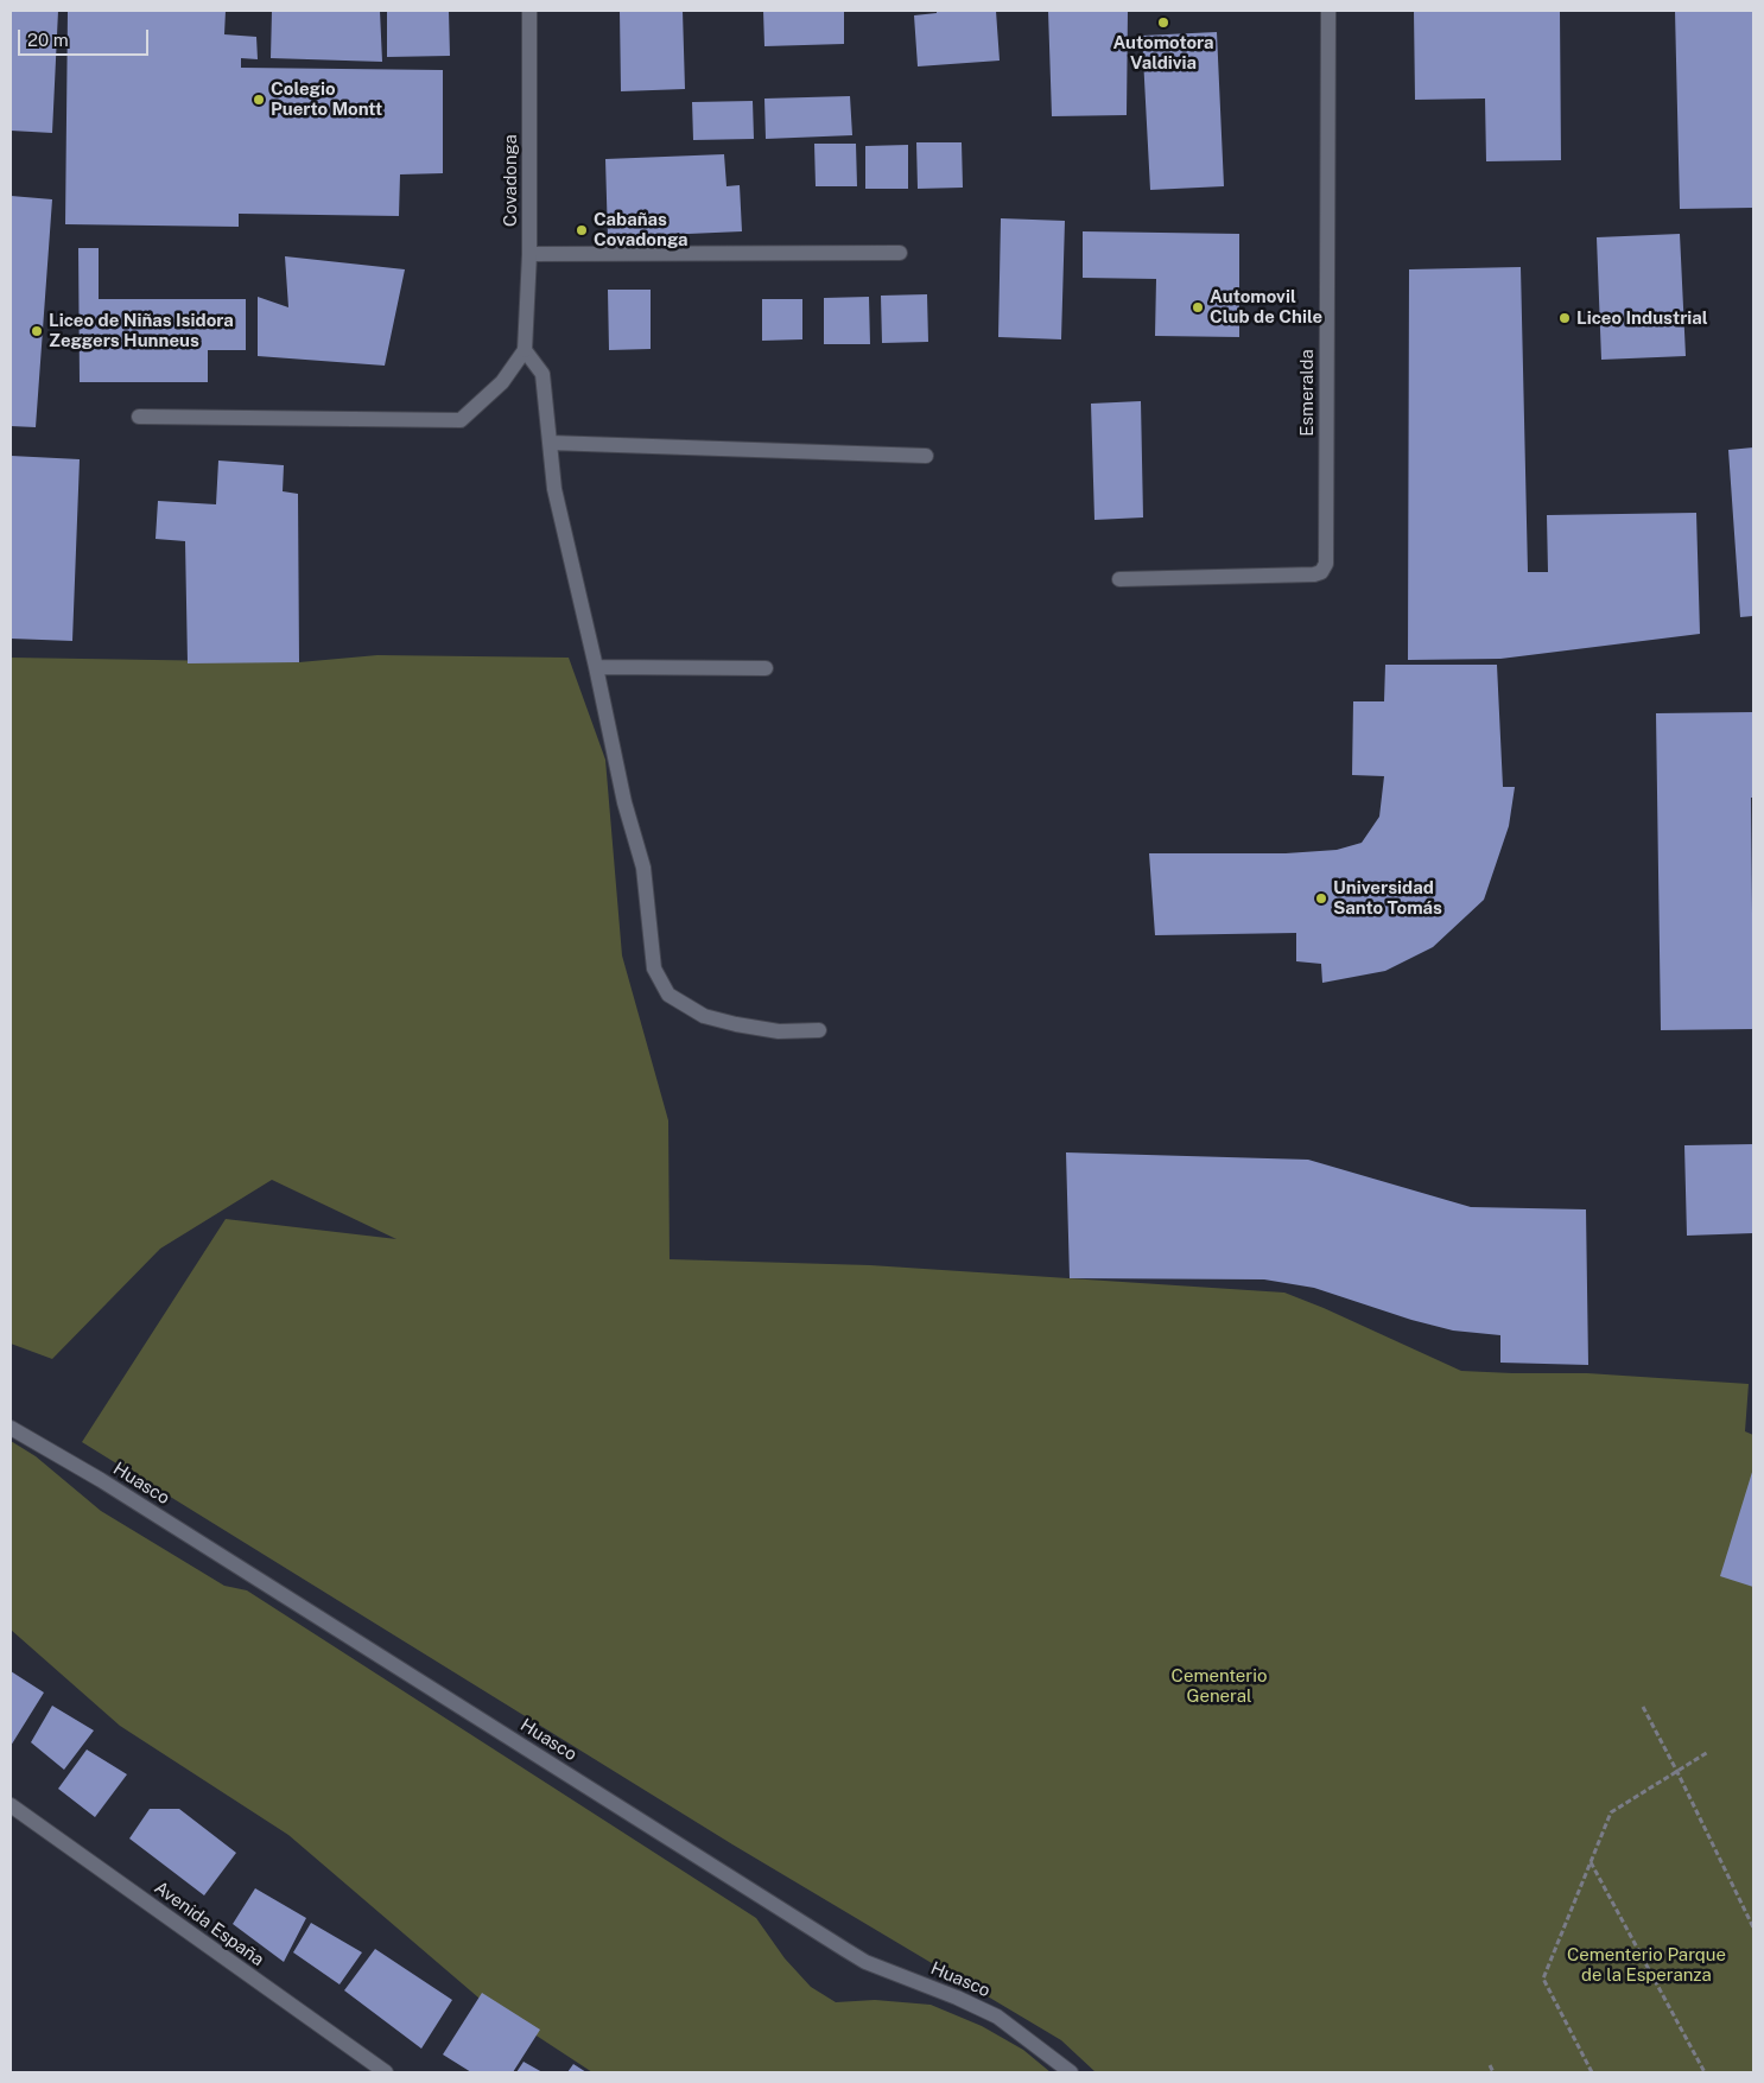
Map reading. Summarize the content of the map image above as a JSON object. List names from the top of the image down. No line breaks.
{"streets":{"street":["Covadonga","Esmeralda","Huasco","Avenida España"]},"parks":["Cementerio General","Cementerio Parque de la Esperanza"],"places":["Automotora Valdivia","Colegio Puerto Montt","Cabañas Covadonga","Automovil Club de Chile","Liceo Industrial","Liceo de Niñas Isidora Zeggers Hunneus","Universidad Santo Tomás"],"scale_bar":"20 m"}
